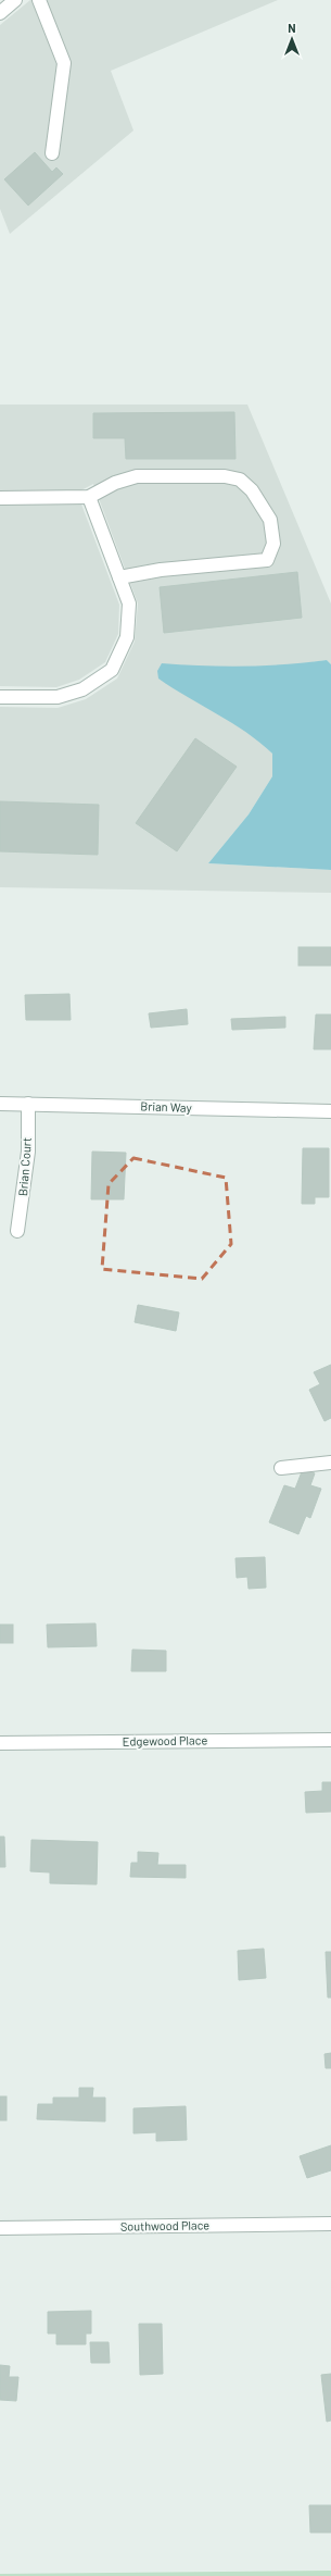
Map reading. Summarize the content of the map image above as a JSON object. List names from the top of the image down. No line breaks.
{"streets":{"street":["Brian Way","Brian Court","Edgewood Place","Southwood Place"]},"crossings":[["Brian Way","Brian Court"]],"north":"top"}
